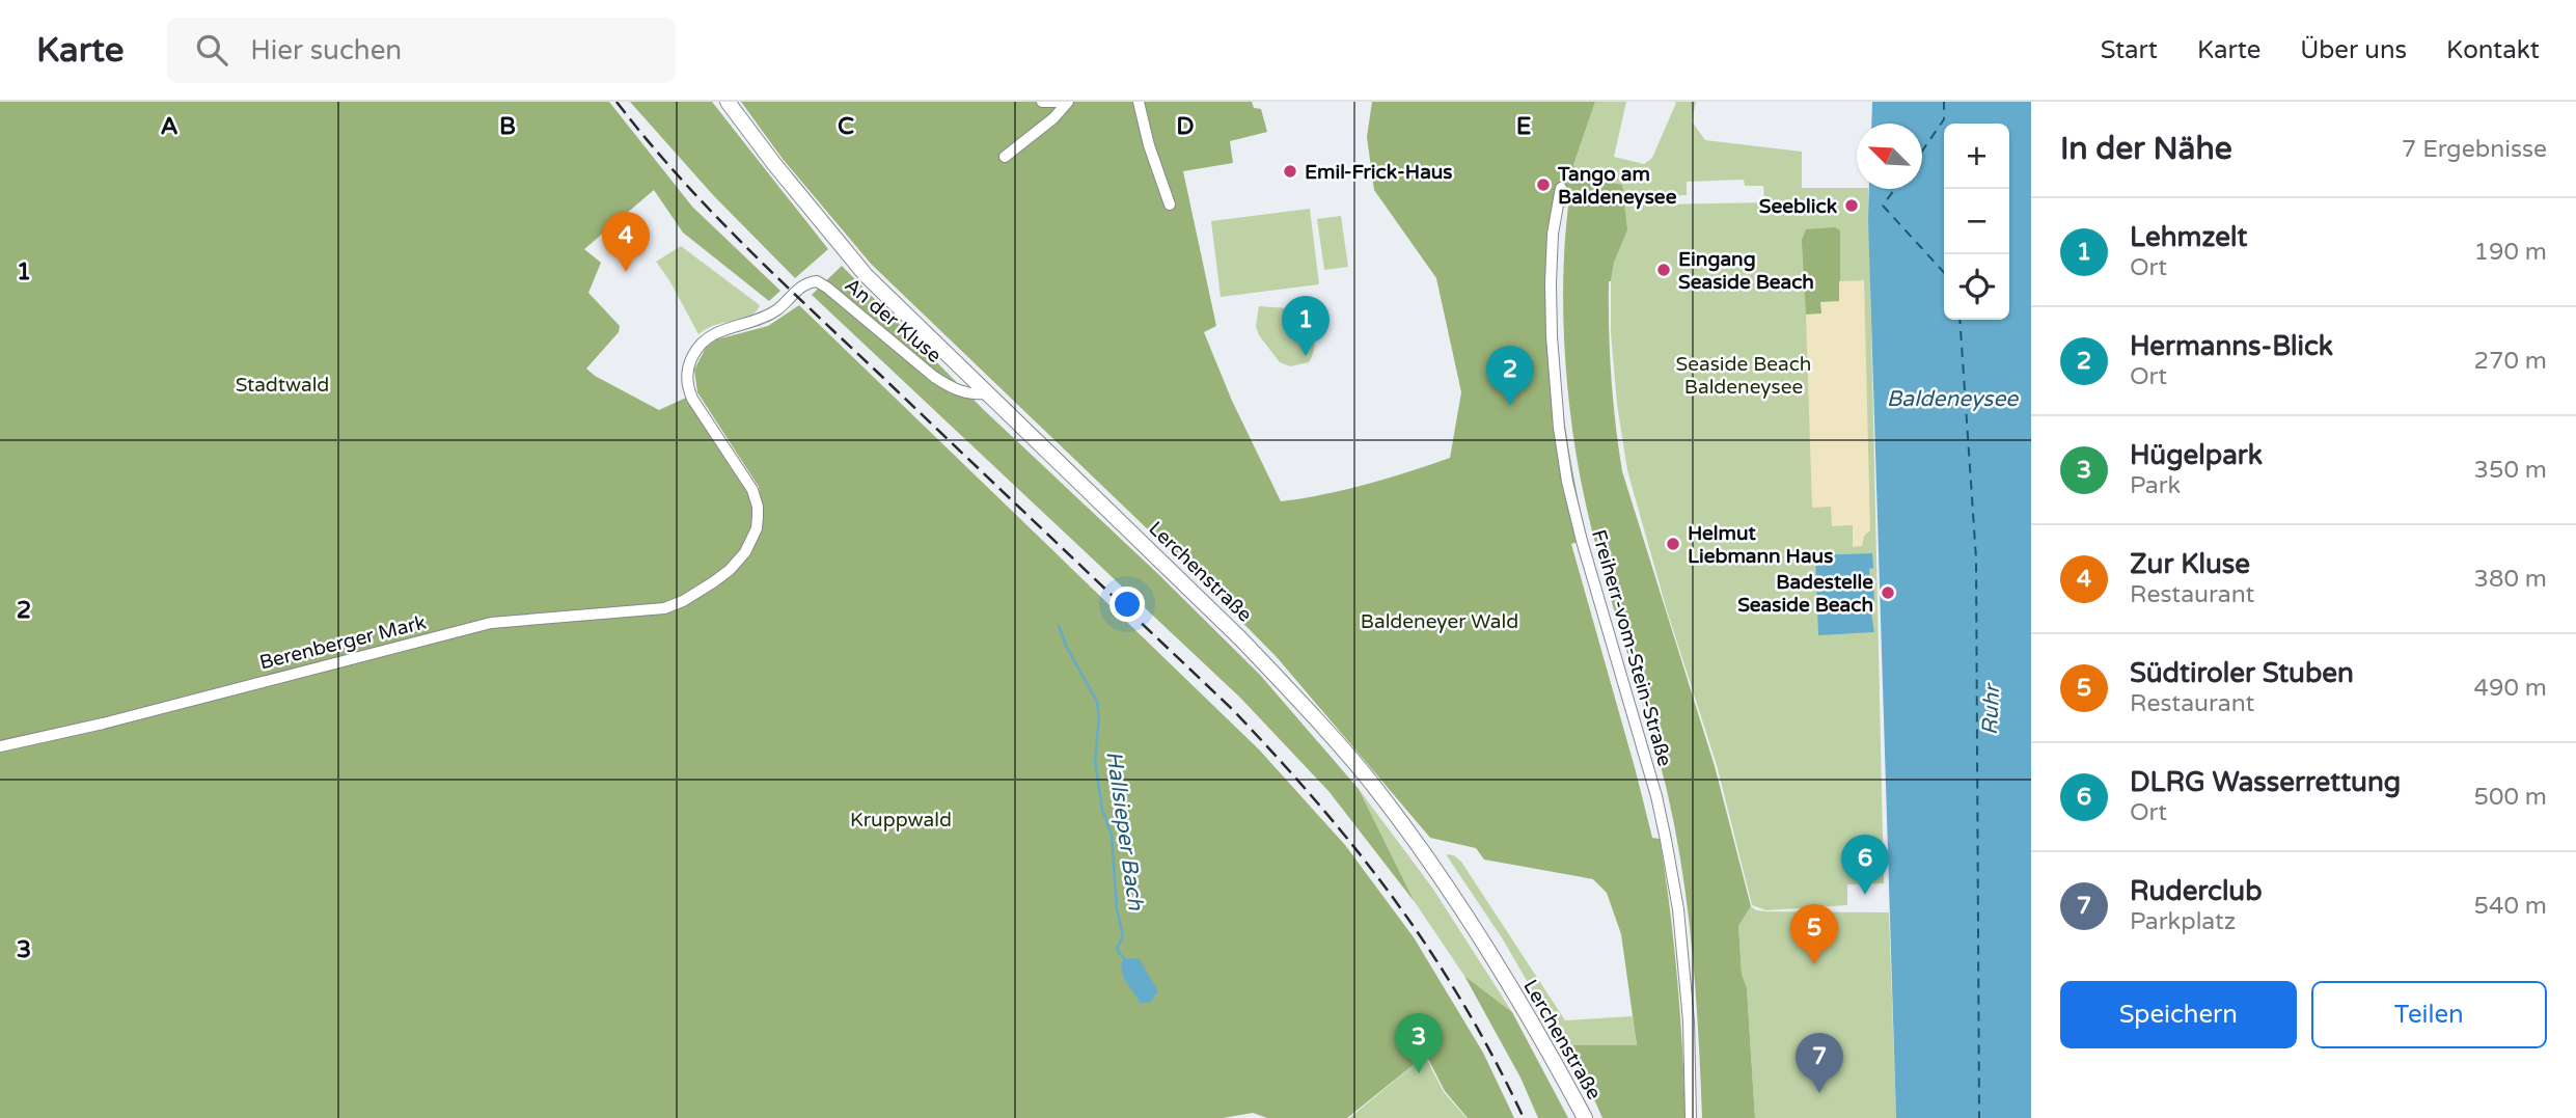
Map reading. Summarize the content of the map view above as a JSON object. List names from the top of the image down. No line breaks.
{"streets":{"main road":["Lerchenstraße"],"street":["An der Kluse","Berenberger Mark","Freiherr-vom-Stein-Straße"]},"crossings":[["An der Kluse","Lerchenstraße"],["An der Kluse","Berenberger Mark"]],"water":["Baldeneysee","Ruhr","Hallsieper Bach"],"parks":["Seaside Beach Baldeneysee","Stadtwald","Baldeneyer Wald","Kruppwald"],"places":["Emil-Frick-Haus","Tango am Baldeneysee","Seeblick","Eingang Seaside Beach","Helmut Liebmann Haus","Badestelle Seaside Beach"],"north":"top left","page":{"header":"Karte","search":"Hier suchen","nav":["Start","Karte","Über uns","Kontakt"],"heading":["In der Nähe","7 Ergebnisse"],"map_buttons":["+","−"],"list":[{"mark":"1","name":"Lehmzelt","note":"Ort","value":"190 m"},{"mark":"2","name":"Hermanns-Blick","note":"Ort","value":"270 m"},{"mark":"3","name":"Hügelpark","note":"Park","value":"350 m"},{"mark":"4","name":"Zur Kluse","note":"Restaurant","value":"380 m"},{"mark":"5","name":"Südtiroler Stuben","note":"Restaurant","value":"490 m"},{"mark":"6","name":"DLRG Wasserrettung","note":"Ort","value":"500 m"},{"mark":"7","name":"Ruderclub","note":"Parkplatz","value":"540 m"}],"pins":["4","1","2","6","5","3","7"],"buttons":["Speichern","Teilen"]},"grid":{"columns":["A","B","C","D","E"],"rows":["1","2","3"]}}
